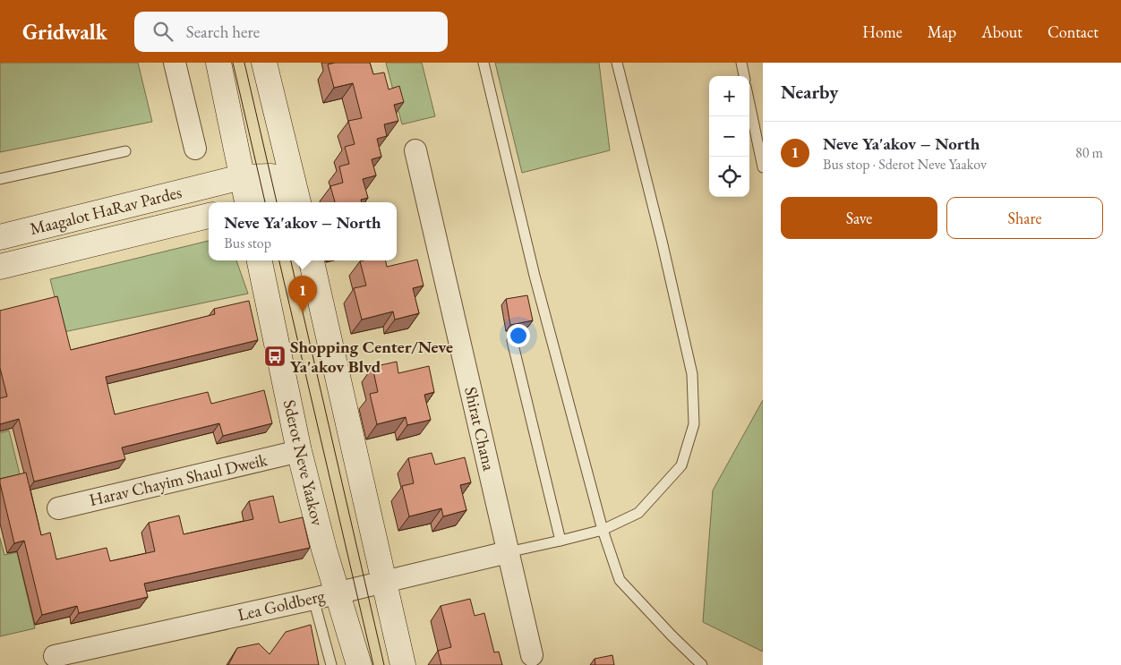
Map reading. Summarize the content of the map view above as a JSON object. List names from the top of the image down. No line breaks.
{"streets":{"street":["Maagalot HaRav Pardes","Shirat Chana","Sderot Neve Yaakov","Harav Chayim Shaul Dweik","Lea Goldberg"]},"crossings":[["Shirat Chana","Lea Goldberg"],["Sderot Neve Yaakov","Harav Chayim Shaul Dweik"],["Sderot Neve Yaakov","Lea Goldberg"]],"places":{"bus stop":["Shopping Center/Neve Ya'akov Blvd"]},"page":{"header":"Gridwalk","search":"Search here","nav":["Home","Map","About","Contact"],"heading":"Nearby","map_buttons":["+","−"],"list":[{"mark":"1","name":"Neve Ya'akov – North","note":"Bus stop · Sderot Neve Yaakov","value":"80 m"}],"buttons":["Save","Share"],"popup":["Neve Ya'akov – North","Bus stop"],"pins":"1"}}
